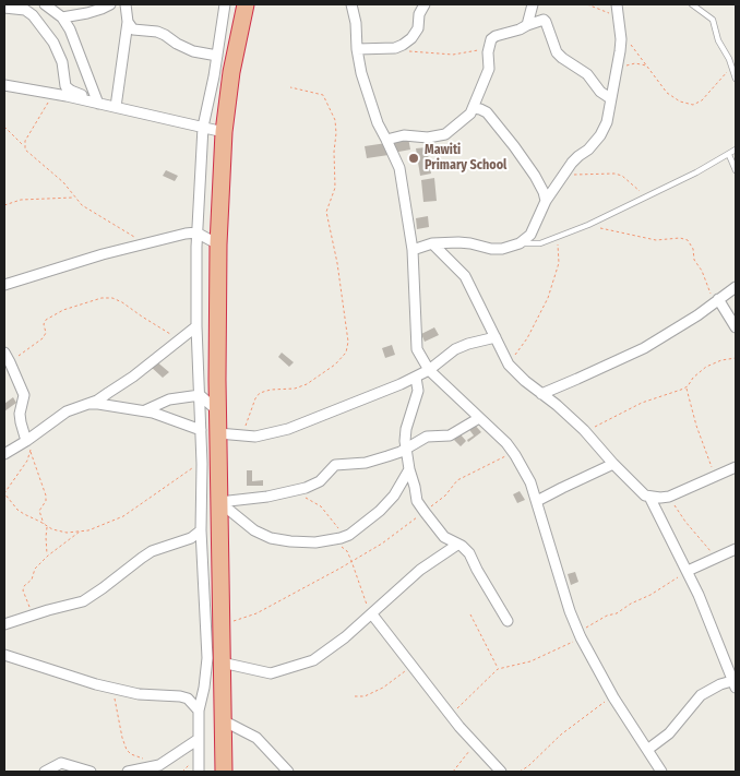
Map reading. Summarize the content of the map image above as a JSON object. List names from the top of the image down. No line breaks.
{"places":["Mawiti Primary School"]}
